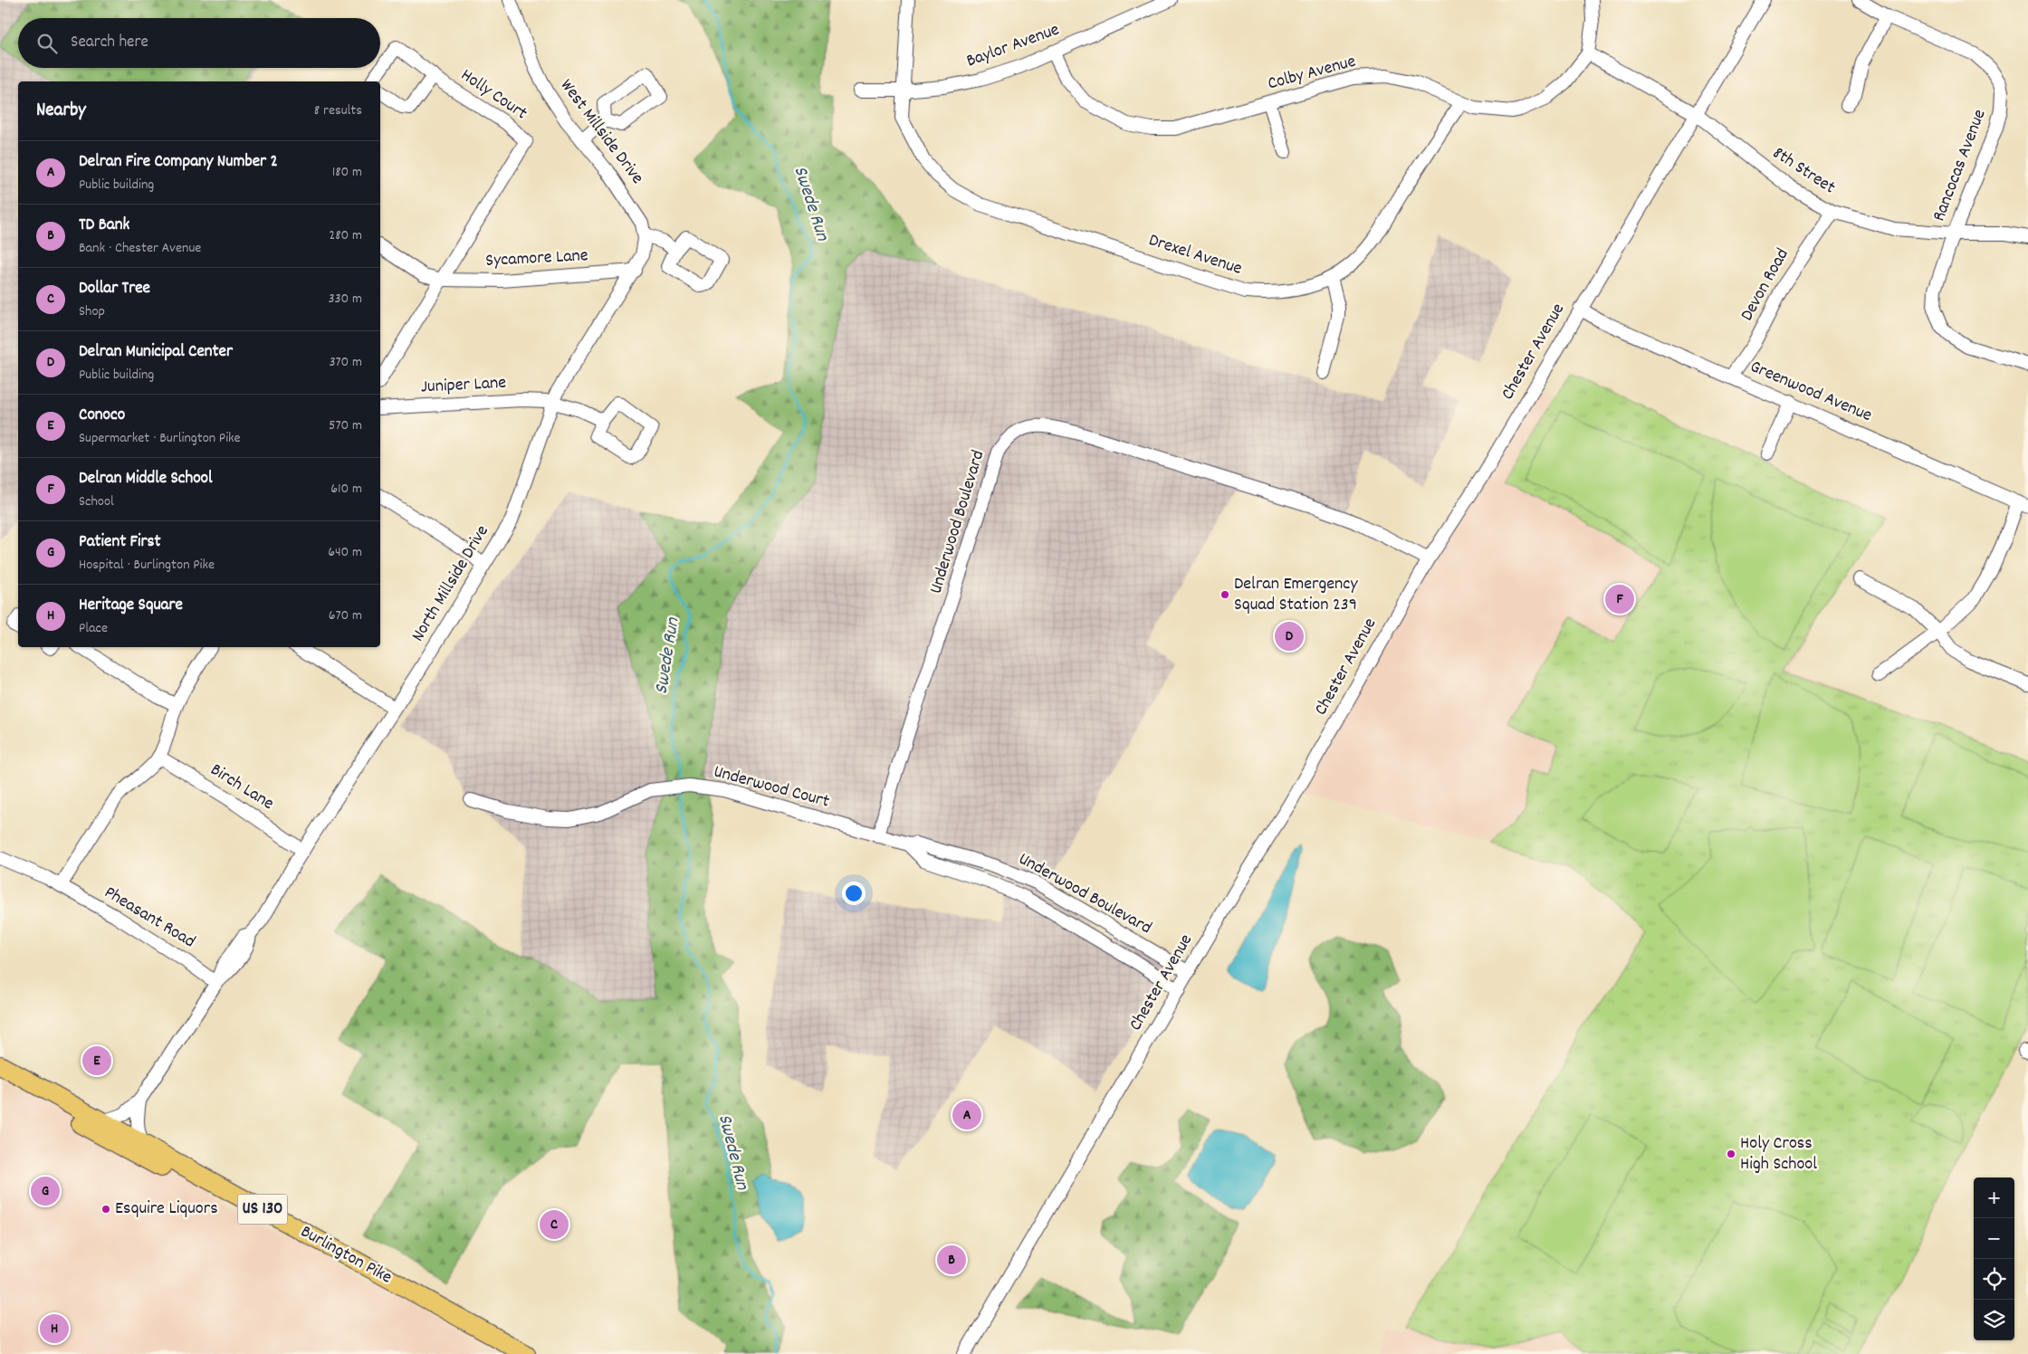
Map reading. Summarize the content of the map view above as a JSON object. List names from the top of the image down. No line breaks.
{"streets":{"highway":["US 130","Burlington Pike"],"street":["Baylor Avenue","Colby Avenue","Holly Court","West Millside Drive","Rancocas Avenue","8th Street","Drexel Avenue","Sycamore Lane","Devon Road","Chester Avenue","Juniper Lane","Greenwood Avenue","Underwood Boulevard","North Millside Drive","Birch Lane","Underwood Court","Pheasant Road"]},"crossings":[["Baylor Avenue","Colby Avenue"],["Baylor Avenue","Drexel Avenue"],["Colby Avenue","8th Street"],["Colby Avenue","Drexel Avenue"],["Holly Court","Sycamore Lane"],["West Millside Drive","North Millside Drive"],["Rancocas Avenue","8th Street"],["8th Street","Devon Road"],["8th Street","Chester Avenue"],["Sycamore Lane","North Millside Drive"],["Devon Road","Greenwood Avenue"],["Chester Avenue","Greenwood Avenue"],["Chester Avenue","Underwood Boulevard"],["Juniper Lane","North Millside Drive"],["Underwood Boulevard","Underwood Court"],["North Millside Drive","Birch Lane"],["North Millside Drive","Pheasant Road"],["North Millside Drive","Burlington Pike"]],"water":["Swede Run"],"places":["Delran Emergency Squad Station 239","Holy Cross High School","Esquire Liquors"],"page":{"search":"Search here","heading":["Nearby","8 results"],"list":[{"mark":"A","name":"Delran Fire Company Number 2","note":"Public building","value":"180 m"},{"mark":"B","name":"TD Bank","note":"Bank · Chester Avenue","value":"280 m"},{"mark":"C","name":"Dollar Tree","note":"Shop","value":"330 m"},{"mark":"D","name":"Delran Municipal Center","note":"Public building","value":"370 m"},{"mark":"E","name":"Conoco","note":"Supermarket · Burlington Pike","value":"570 m"},{"mark":"F","name":"Delran Middle School","note":"School","value":"610 m"},{"mark":"G","name":"Patient First","note":"Hospital · Burlington Pike","value":"640 m"},{"mark":"H","name":"Heritage Square","note":"Place","value":"670 m"}],"pins":["F","D","E","A","G","C","B","H"],"map_buttons":["+","−"]}}
